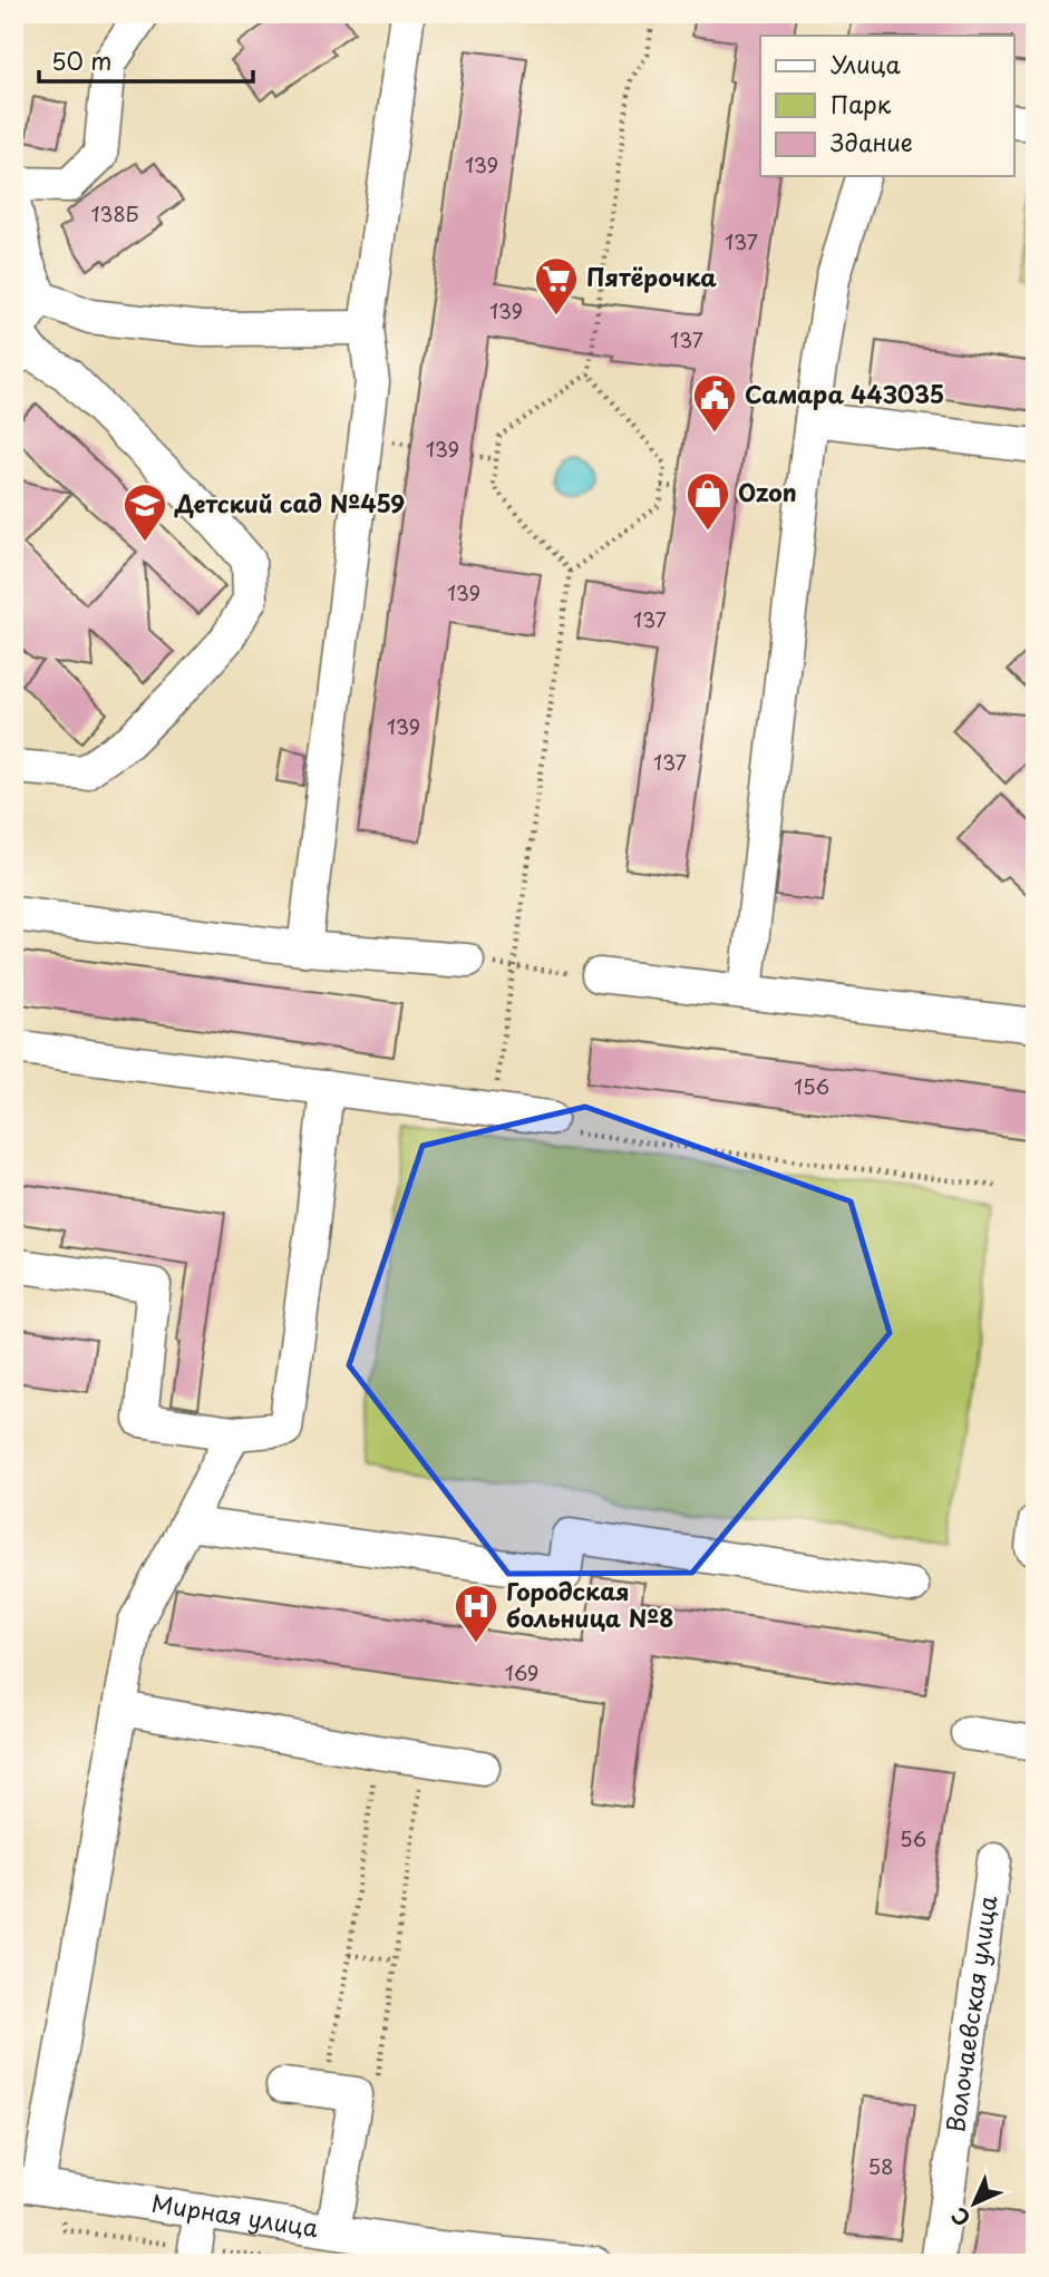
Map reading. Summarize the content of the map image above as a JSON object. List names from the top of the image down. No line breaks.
{"streets":{"street":["Волочаевская улица","Мирная улица"]},"places":{"supermarket":["Пятёрочка"],"public building":["Самара 443035"],"shop":["Ozon"],"school or university":["Детский сад №459"],"hospital":["Городская больница №8"]},"house_numbers":["139","138Б","137","139","137","139","139","137","139","137","156","169","56","58"],"legend":["Улица","Парк","Здание"],"scale_bar":"50 m","north":"bottom left"}
